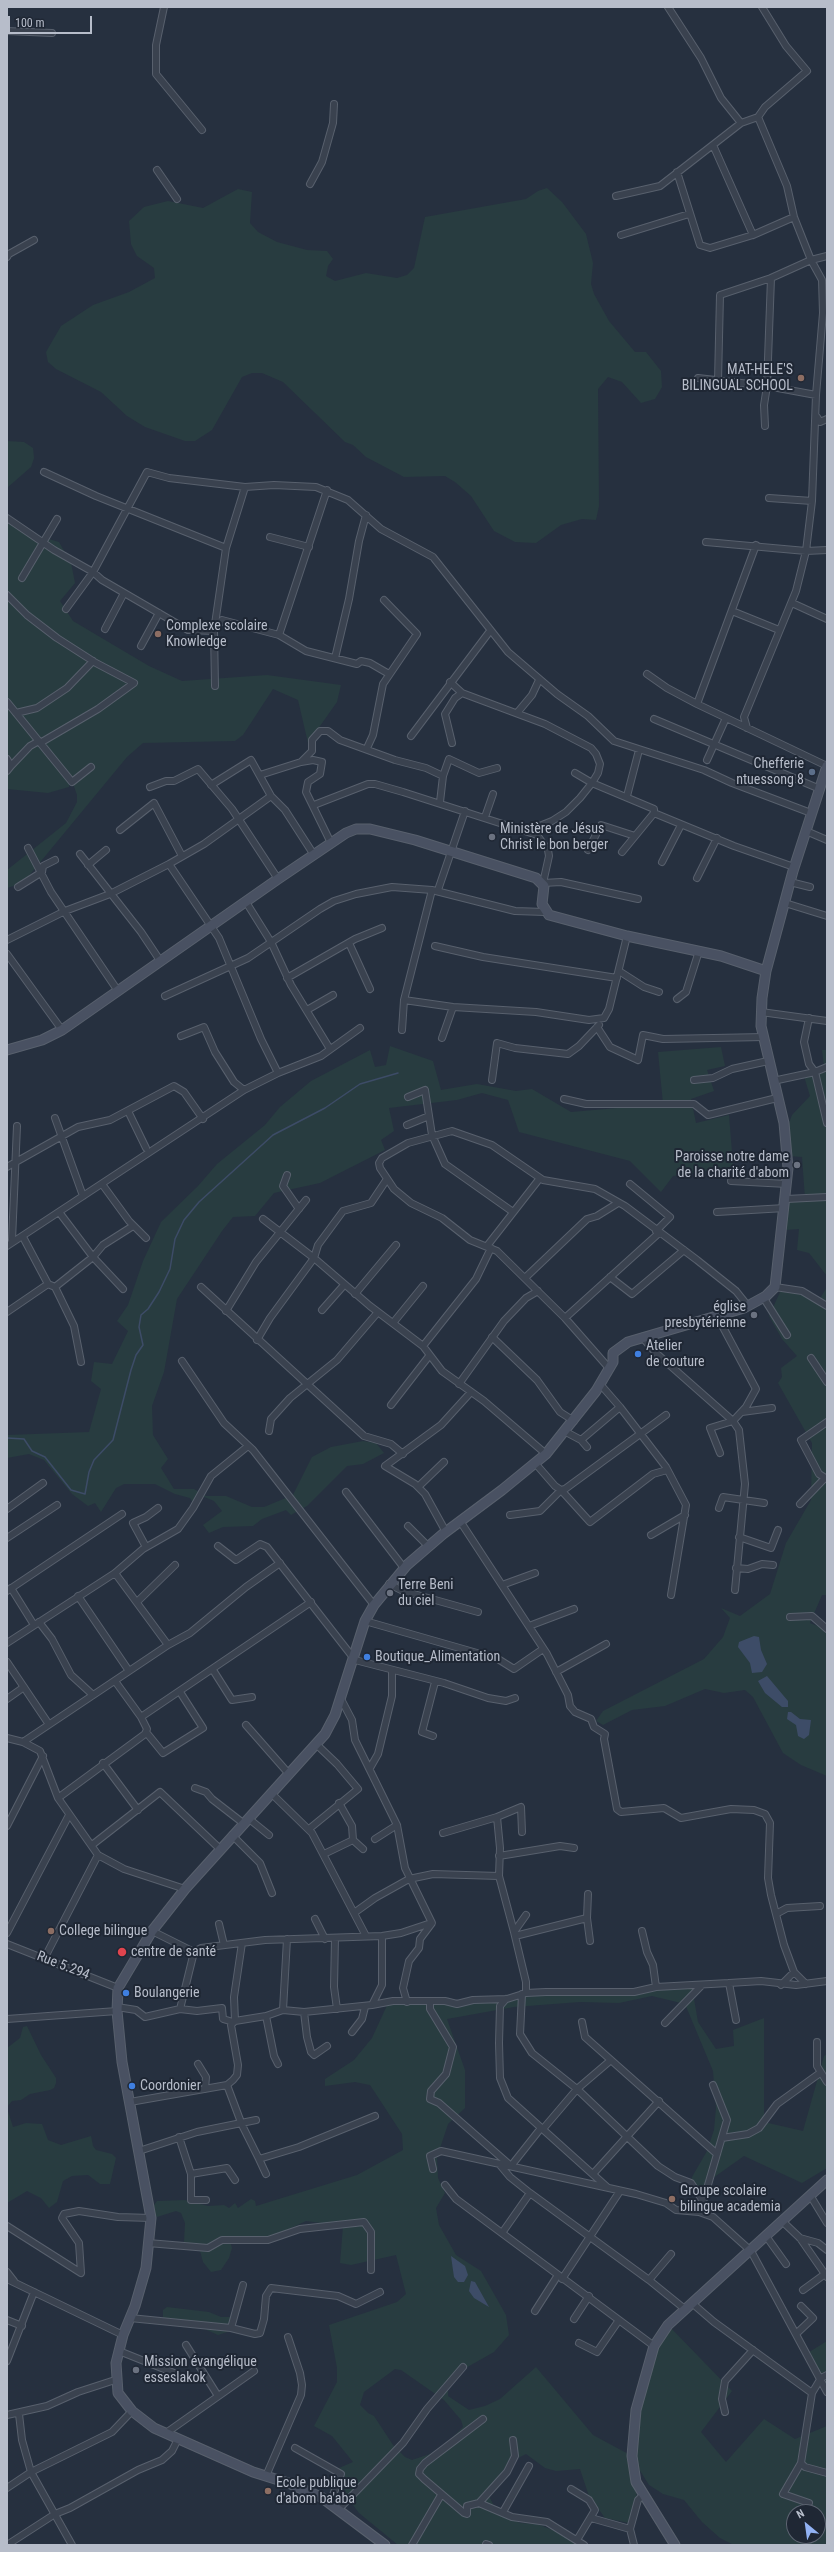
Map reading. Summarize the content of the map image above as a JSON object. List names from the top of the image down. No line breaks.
{"streets":{"street":["Rue 5.294"]},"places":["MAT-HELE'S BILINGUAL SCHOOL","Complexe scolaire Knowledge","Chefferie ntuessong 8","Ministère de Jésus Christ le bon berger","Paroisse notre dame de la charité d'abom","église presbytérienne","Atelier de couture","Terre Beni du ciel","Boutique_Alimentation","College bilingue","centre de santé","Boulangerie","Coordonier","Groupe scolaire bilingue academia","Mission évangélique esseslakok","Ecole publique d'abom ba'aba"],"scale_bar":"100 m","north":"top left"}
